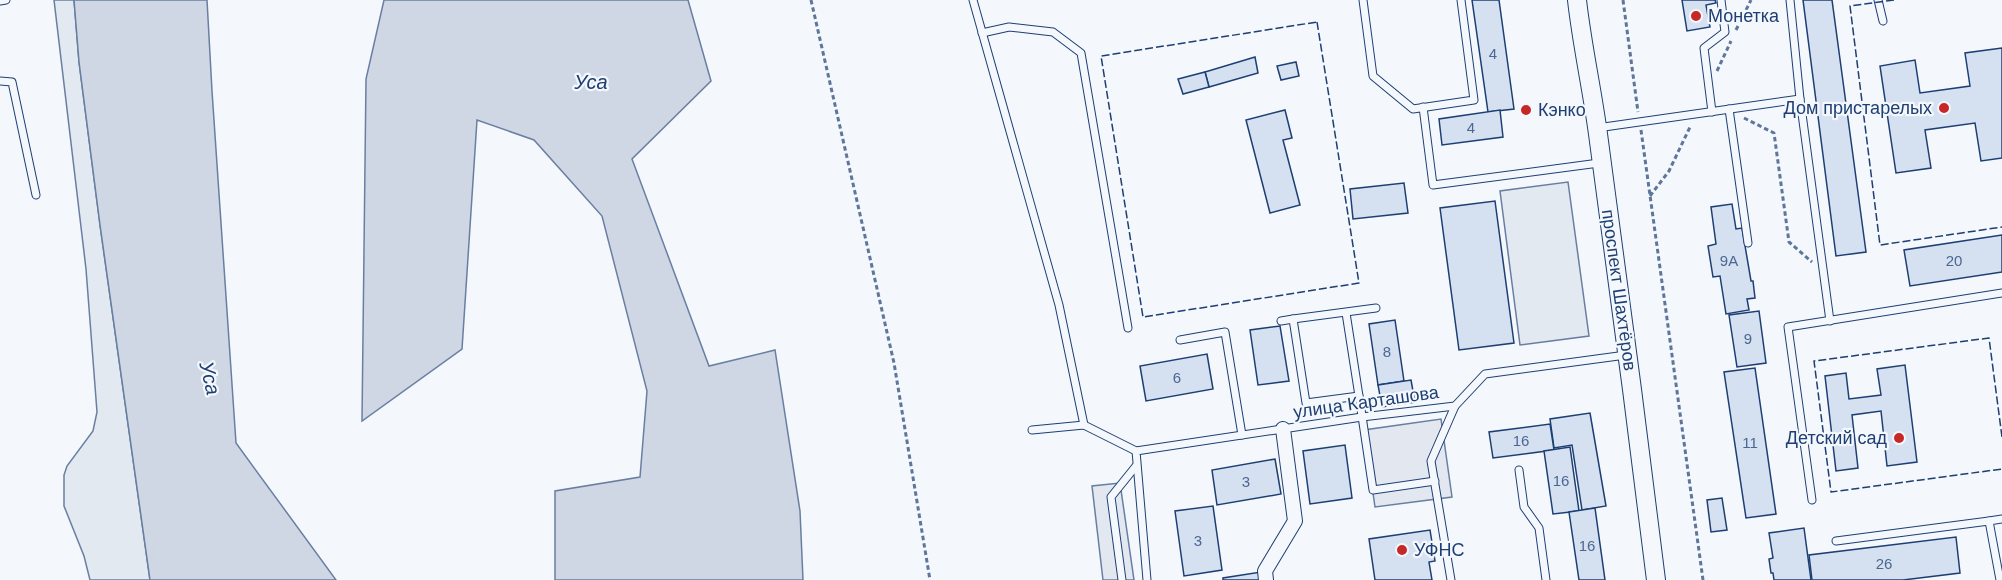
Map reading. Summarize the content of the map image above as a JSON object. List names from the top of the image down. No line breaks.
{"streets":{"main road":["проспект Шахтёров"],"lane":["улица Карташова"]},"crossings":[["проспект Шахтёров","улица Карташова"]],"water":["Уса"],"places":["Монетка","Дом пристарелых","Кэнко","Детский сад","УФНС"],"house_numbers":["4","4","9А","20","9","8","6","16","11","16","3","3","16","26"]}
